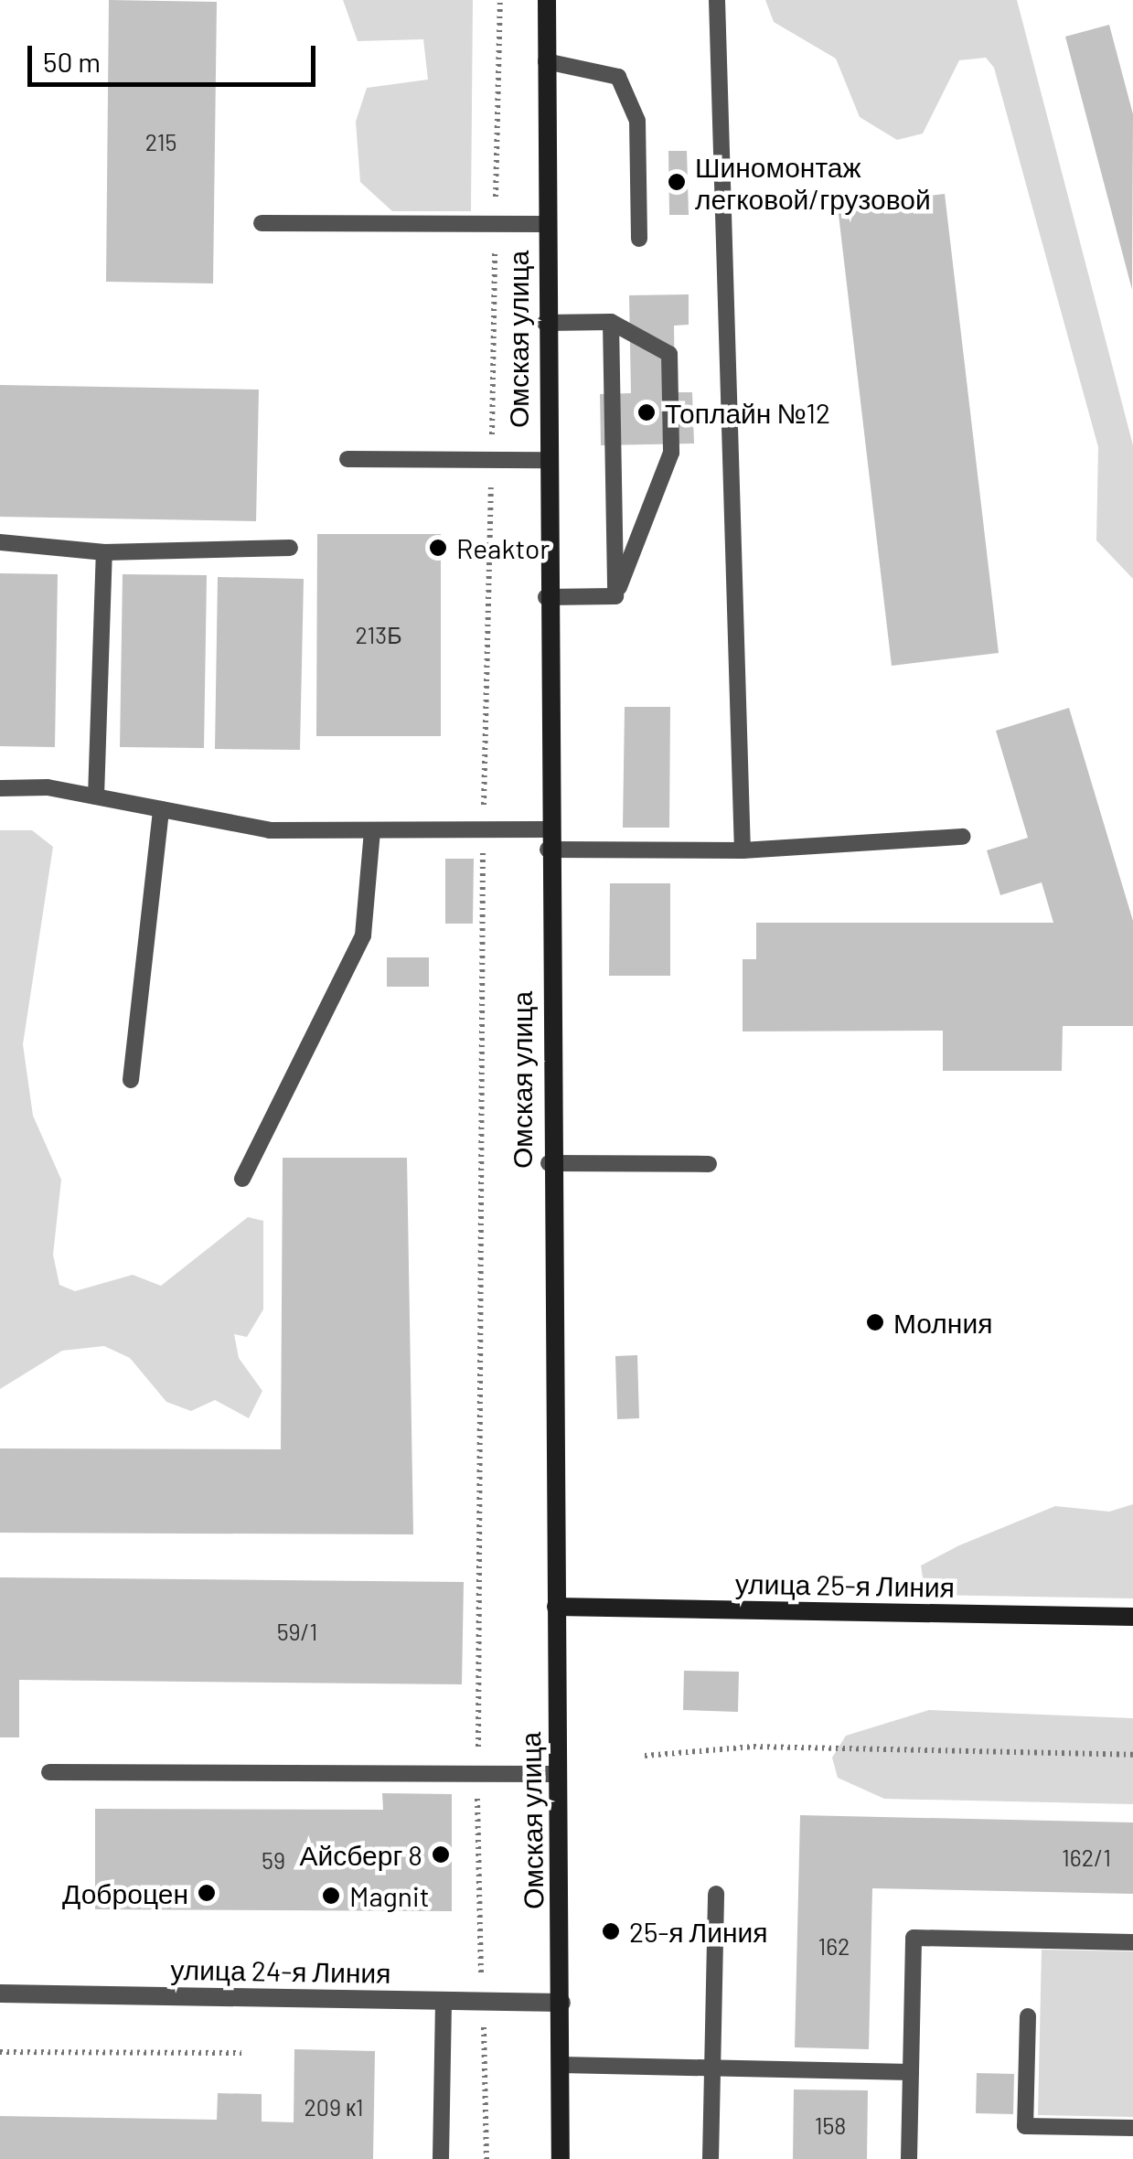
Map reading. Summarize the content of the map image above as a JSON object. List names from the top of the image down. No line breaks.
{"streets":{"street":["Омская улица","улица 25-я Линия","улица 24-я Линия"]},"crossings":[["Омская улица","улица 25-я Линия"],["Омская улица","улица 24-я Линия"]],"places":["Шиномонтаж легковой/грузовой","Топлайн №12","Reaktor","Молния","Айсберг 8","Доброцен","Magnit","25-я Линия"],"house_numbers":["215","213Б","59/1","162/1","59","162","209 к1","158"],"scale_bar":"50 m"}
